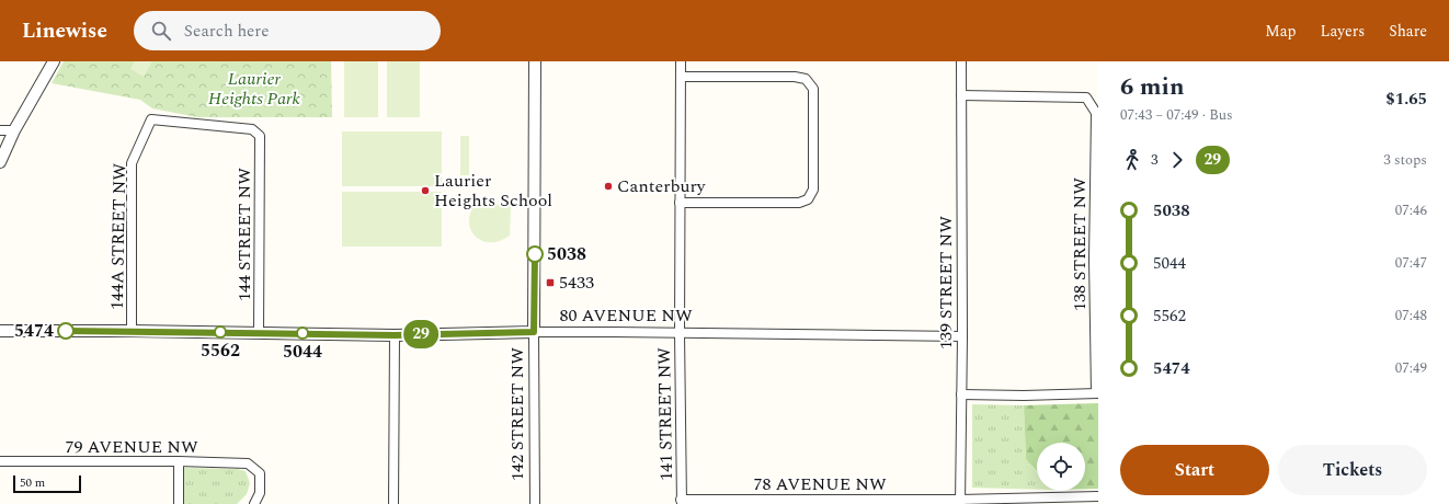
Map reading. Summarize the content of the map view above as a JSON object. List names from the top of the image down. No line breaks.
{"streets":{"street":["144 STREET NW","144A STREET NW","138 STREET NW","139 STREET NW","80 AVENUE NW","142 STREET NW","141 STREET NW","79 AVENUE NW","78 AVENUE NW"]},"crossings":[["144 STREET NW","144A STREET NW"],["144 STREET NW","80 AVENUE NW"],["144A STREET NW","80 AVENUE NW"],["138 STREET NW","139 STREET NW"],["139 STREET NW","80 AVENUE NW"],["139 STREET NW","78 AVENUE NW"],["80 AVENUE NW","142 STREET NW"],["80 AVENUE NW","141 STREET NW"],["141 STREET NW","78 AVENUE NW"]],"parks":["Laurier Heights Park"],"places":{"other":["Canterbury","Laurier Heights School","5038","5474","5562","5044"],"transit":["5433"]},"lines":["bus line 29"],"scale_bar":"50 m","page":{"header":"Linewise","search":"Search here","nav":["Map","Layers","Share"],"on_map":"29","heading":["6 min","07:43 – 07:49 · Bus","$1.65"],"legs":["3","29","3 stops"],"list":[{"name":"5038","value":"07:46"},{"name":"5044","value":"07:47"},{"name":"5562","value":"07:48"},{"name":"5474","value":"07:49"}],"buttons":["Start","Tickets"],"scale":"50 m"}}
